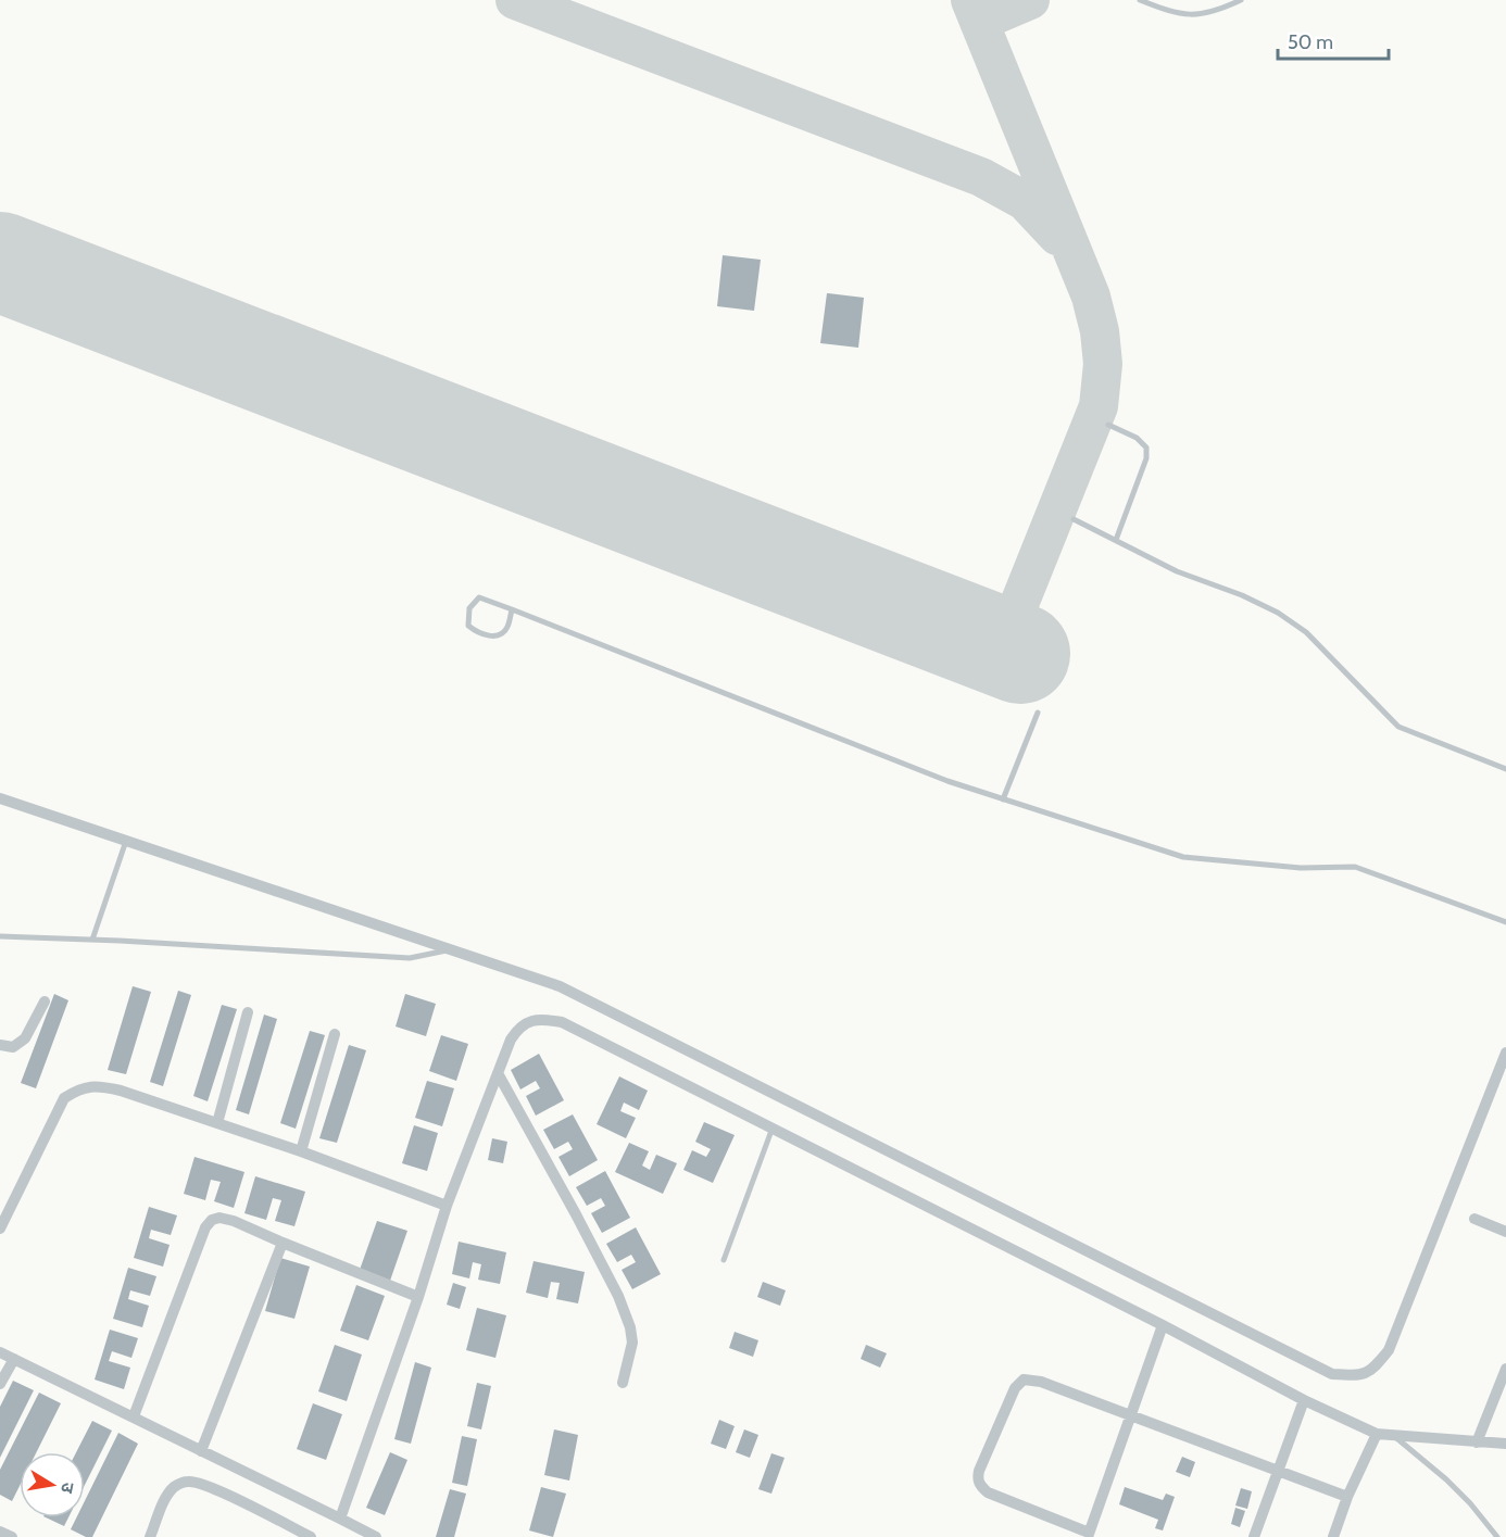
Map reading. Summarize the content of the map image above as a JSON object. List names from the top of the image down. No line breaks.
{"scale_bar":"50 m","north":"right"}
